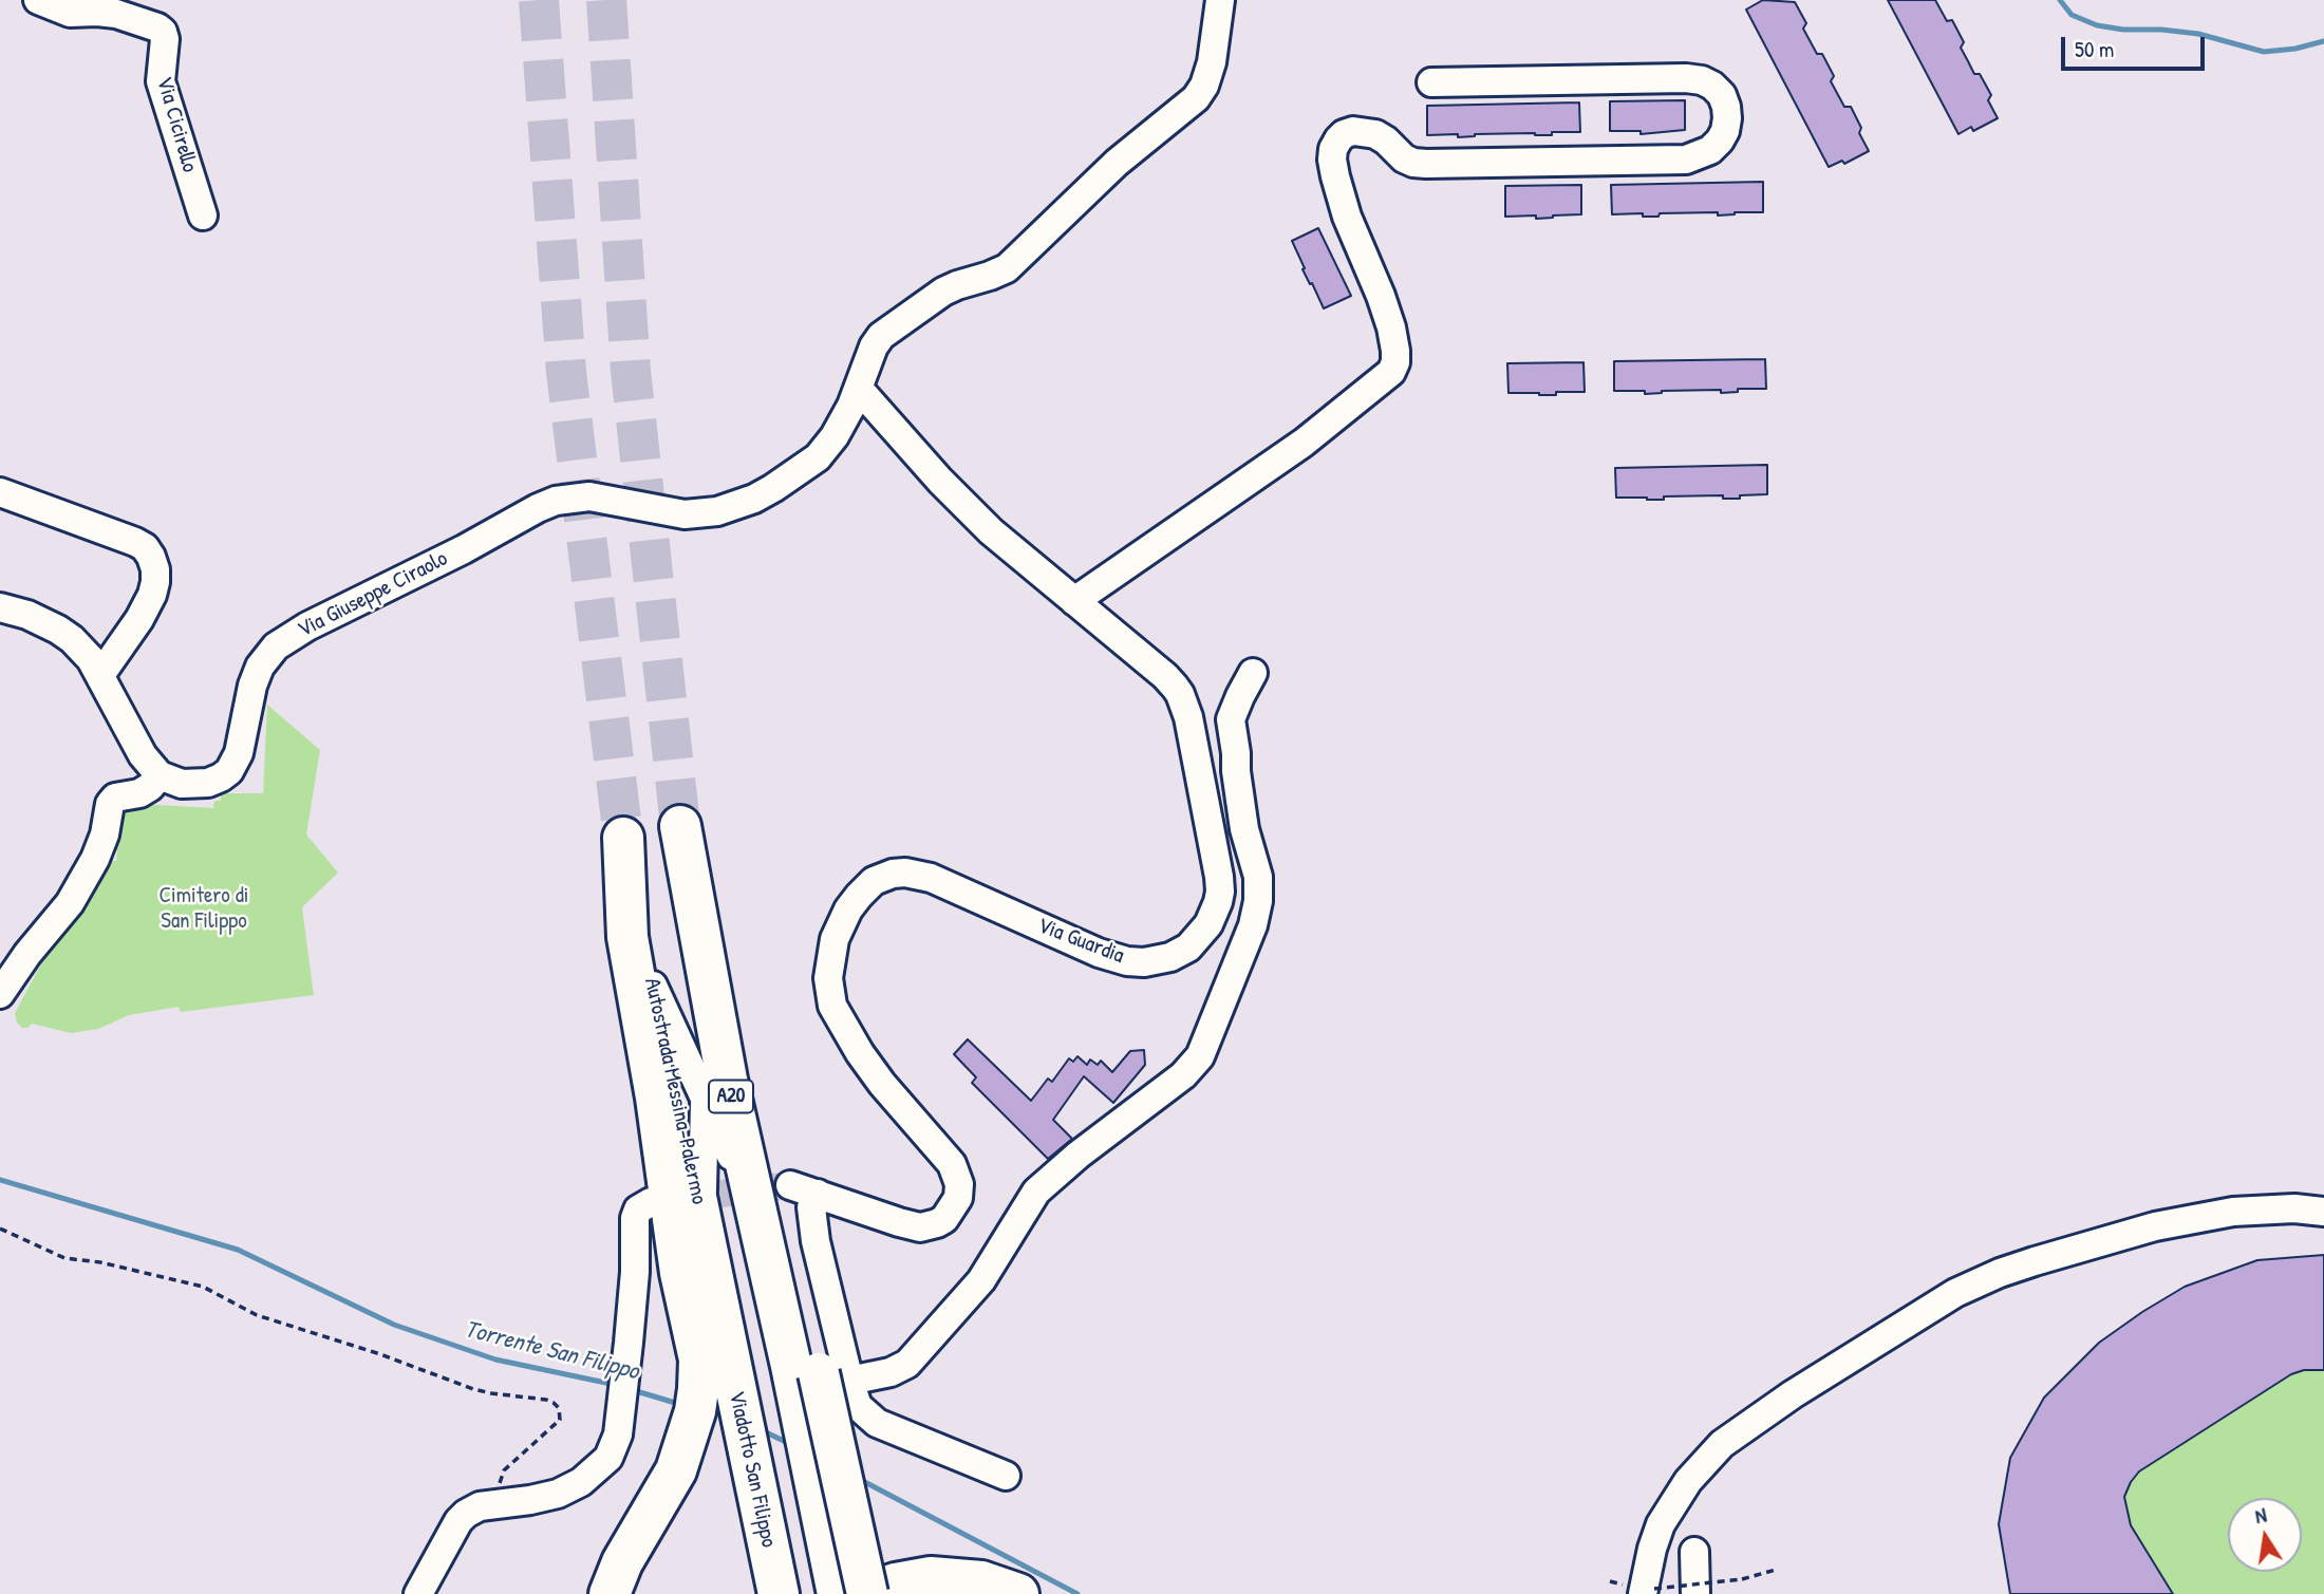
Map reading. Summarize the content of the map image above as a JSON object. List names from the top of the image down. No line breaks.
{"streets":{"highway":["Autostrada Messina-Palermo","A20","Viadotto San Filippo"],"street":["Via Cicirello","Via Giuseppe Ciraolo","Via Guardia"]},"crossings":[["Via Giuseppe Ciraolo","Via Guardia"],["Autostrada Messina-Palermo","Viadotto San Filippo"]],"water":["Torrente San Filippo"],"parks":["Cimitero di San Filippo"],"scale_bar":"50 m","north":"top"}
